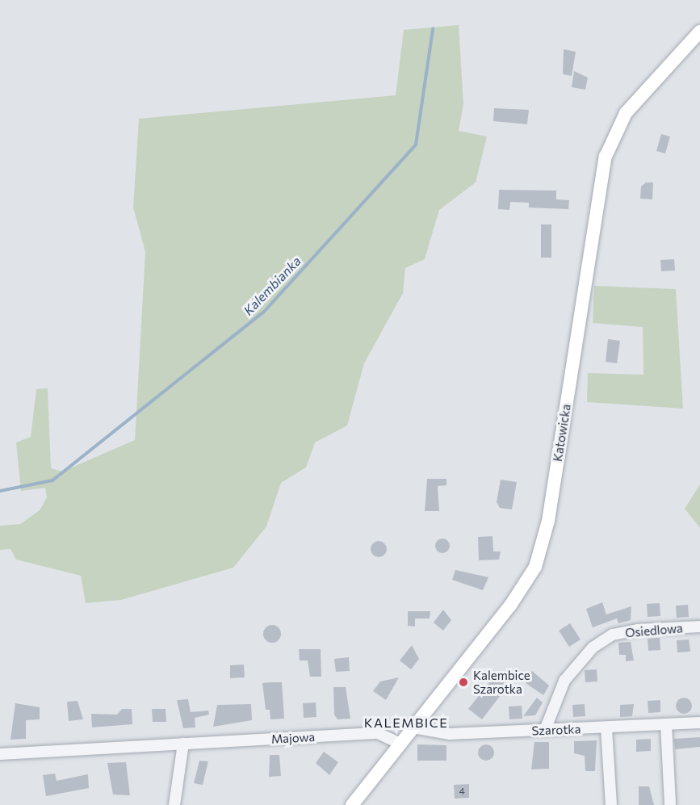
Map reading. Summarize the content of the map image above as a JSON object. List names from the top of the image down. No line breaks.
{"streets":{"main road":["Katowicka"],"street":["Osiedlowa","Szarotka","Majowa"]},"crossings":[["Katowicka","Szarotka"],["Katowicka","Majowa"],["Osiedlowa","Szarotka"]],"districts":["KALEMBICE"],"water":["Kalembianka"],"places":["Kalembice Szarotka"],"house_numbers":["4"]}
